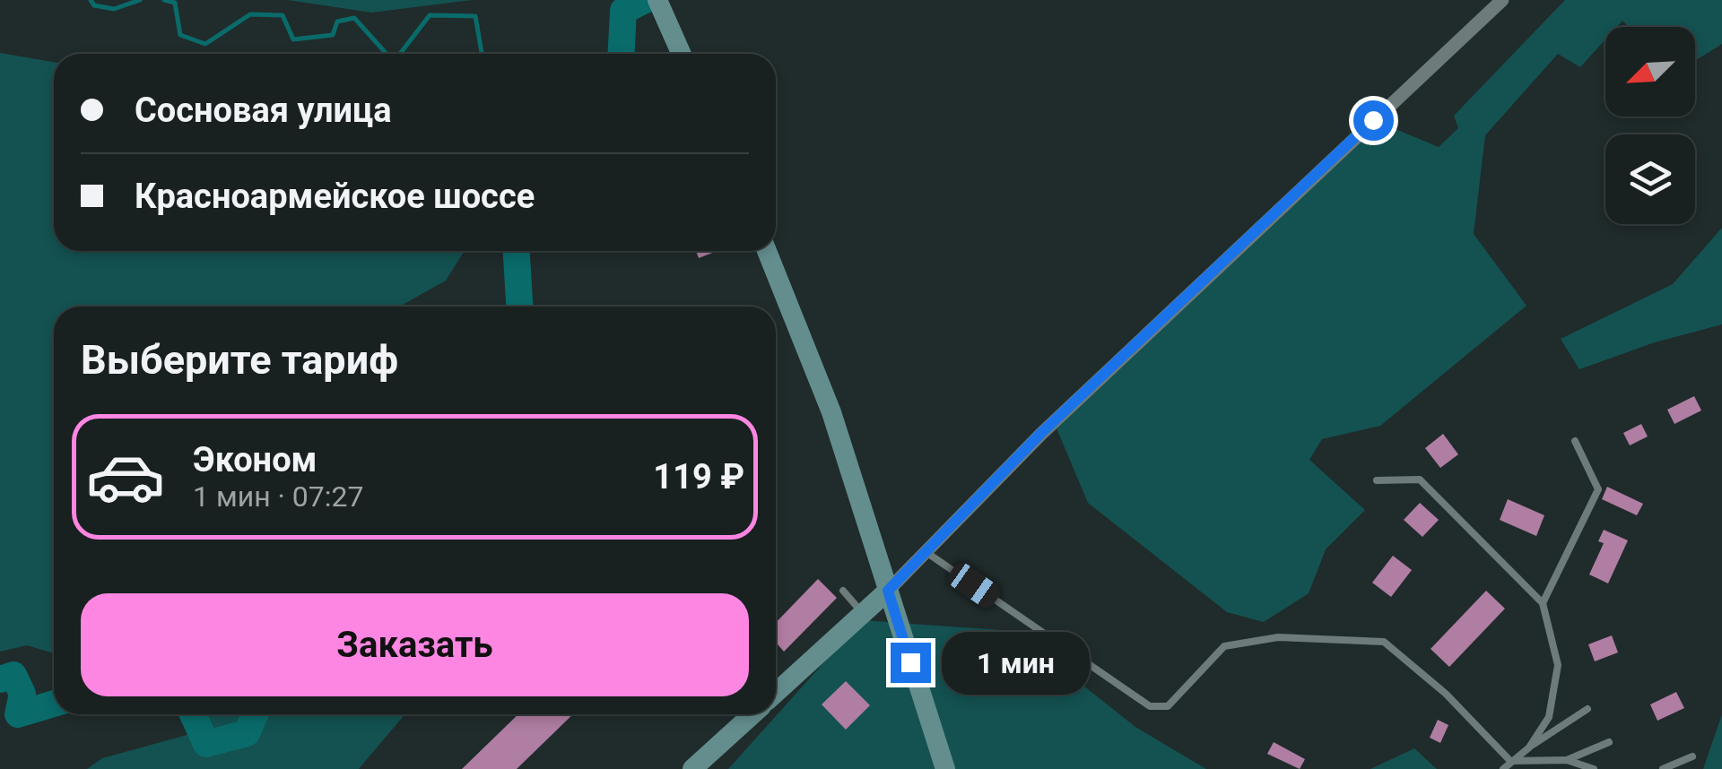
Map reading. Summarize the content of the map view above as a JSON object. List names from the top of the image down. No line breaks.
{"north":"bottom left","page":{"banner":["Сосновая улица","Красноармейское шоссе"],"heading":"Выберите тариф","list":[{"name":"Эконом","note":"1 мин · 07:27","value":"119 ₽"}],"buttons":"Заказать","bubble":"1 мин"}}
